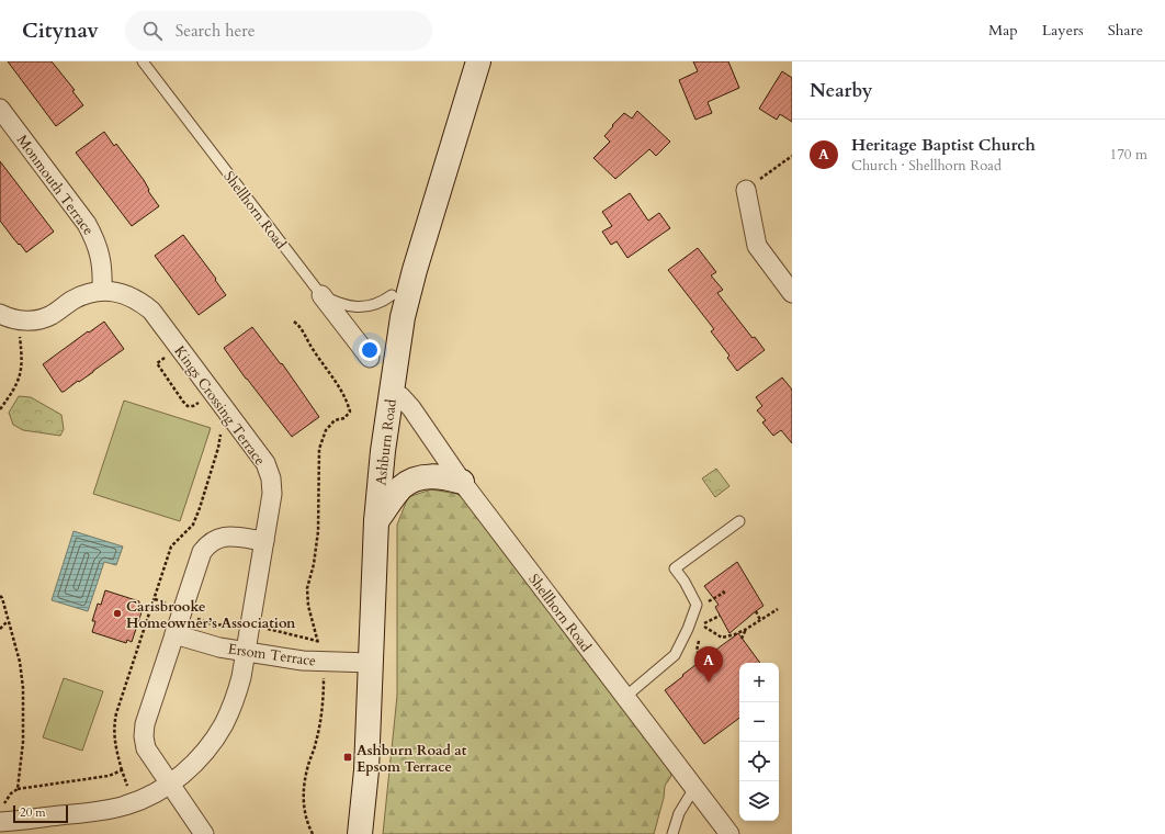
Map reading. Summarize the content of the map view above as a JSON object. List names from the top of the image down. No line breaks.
{"streets":{"street":["Monmouth Terrace","Shellhorn Road","Kings Crossing Terrace","Ashburn Road","Ersom Terrace"]},"crossings":[["Monmouth Terrace","Kings Crossing Terrace"],["Shellhorn Road","Ashburn Road"],["Kings Crossing Terrace","Ersom Terrace"],["Ashburn Road","Ersom Terrace"]],"places":{"other":["Carisbrooke Homeowner’s Association"],"transit":["Ashburn Road at Epsom Terrace"]},"scale_bar":"20 m","page":{"header":"Citynav","search":"Search here","nav":["Map","Layers","Share"],"heading":"Nearby","list":[{"mark":"A","name":"Heritage Baptist Church","note":"Church · Shellhorn Road","value":"170 m"}],"pins":"A","map_buttons":["+","−"],"scale":"20 m"}}
